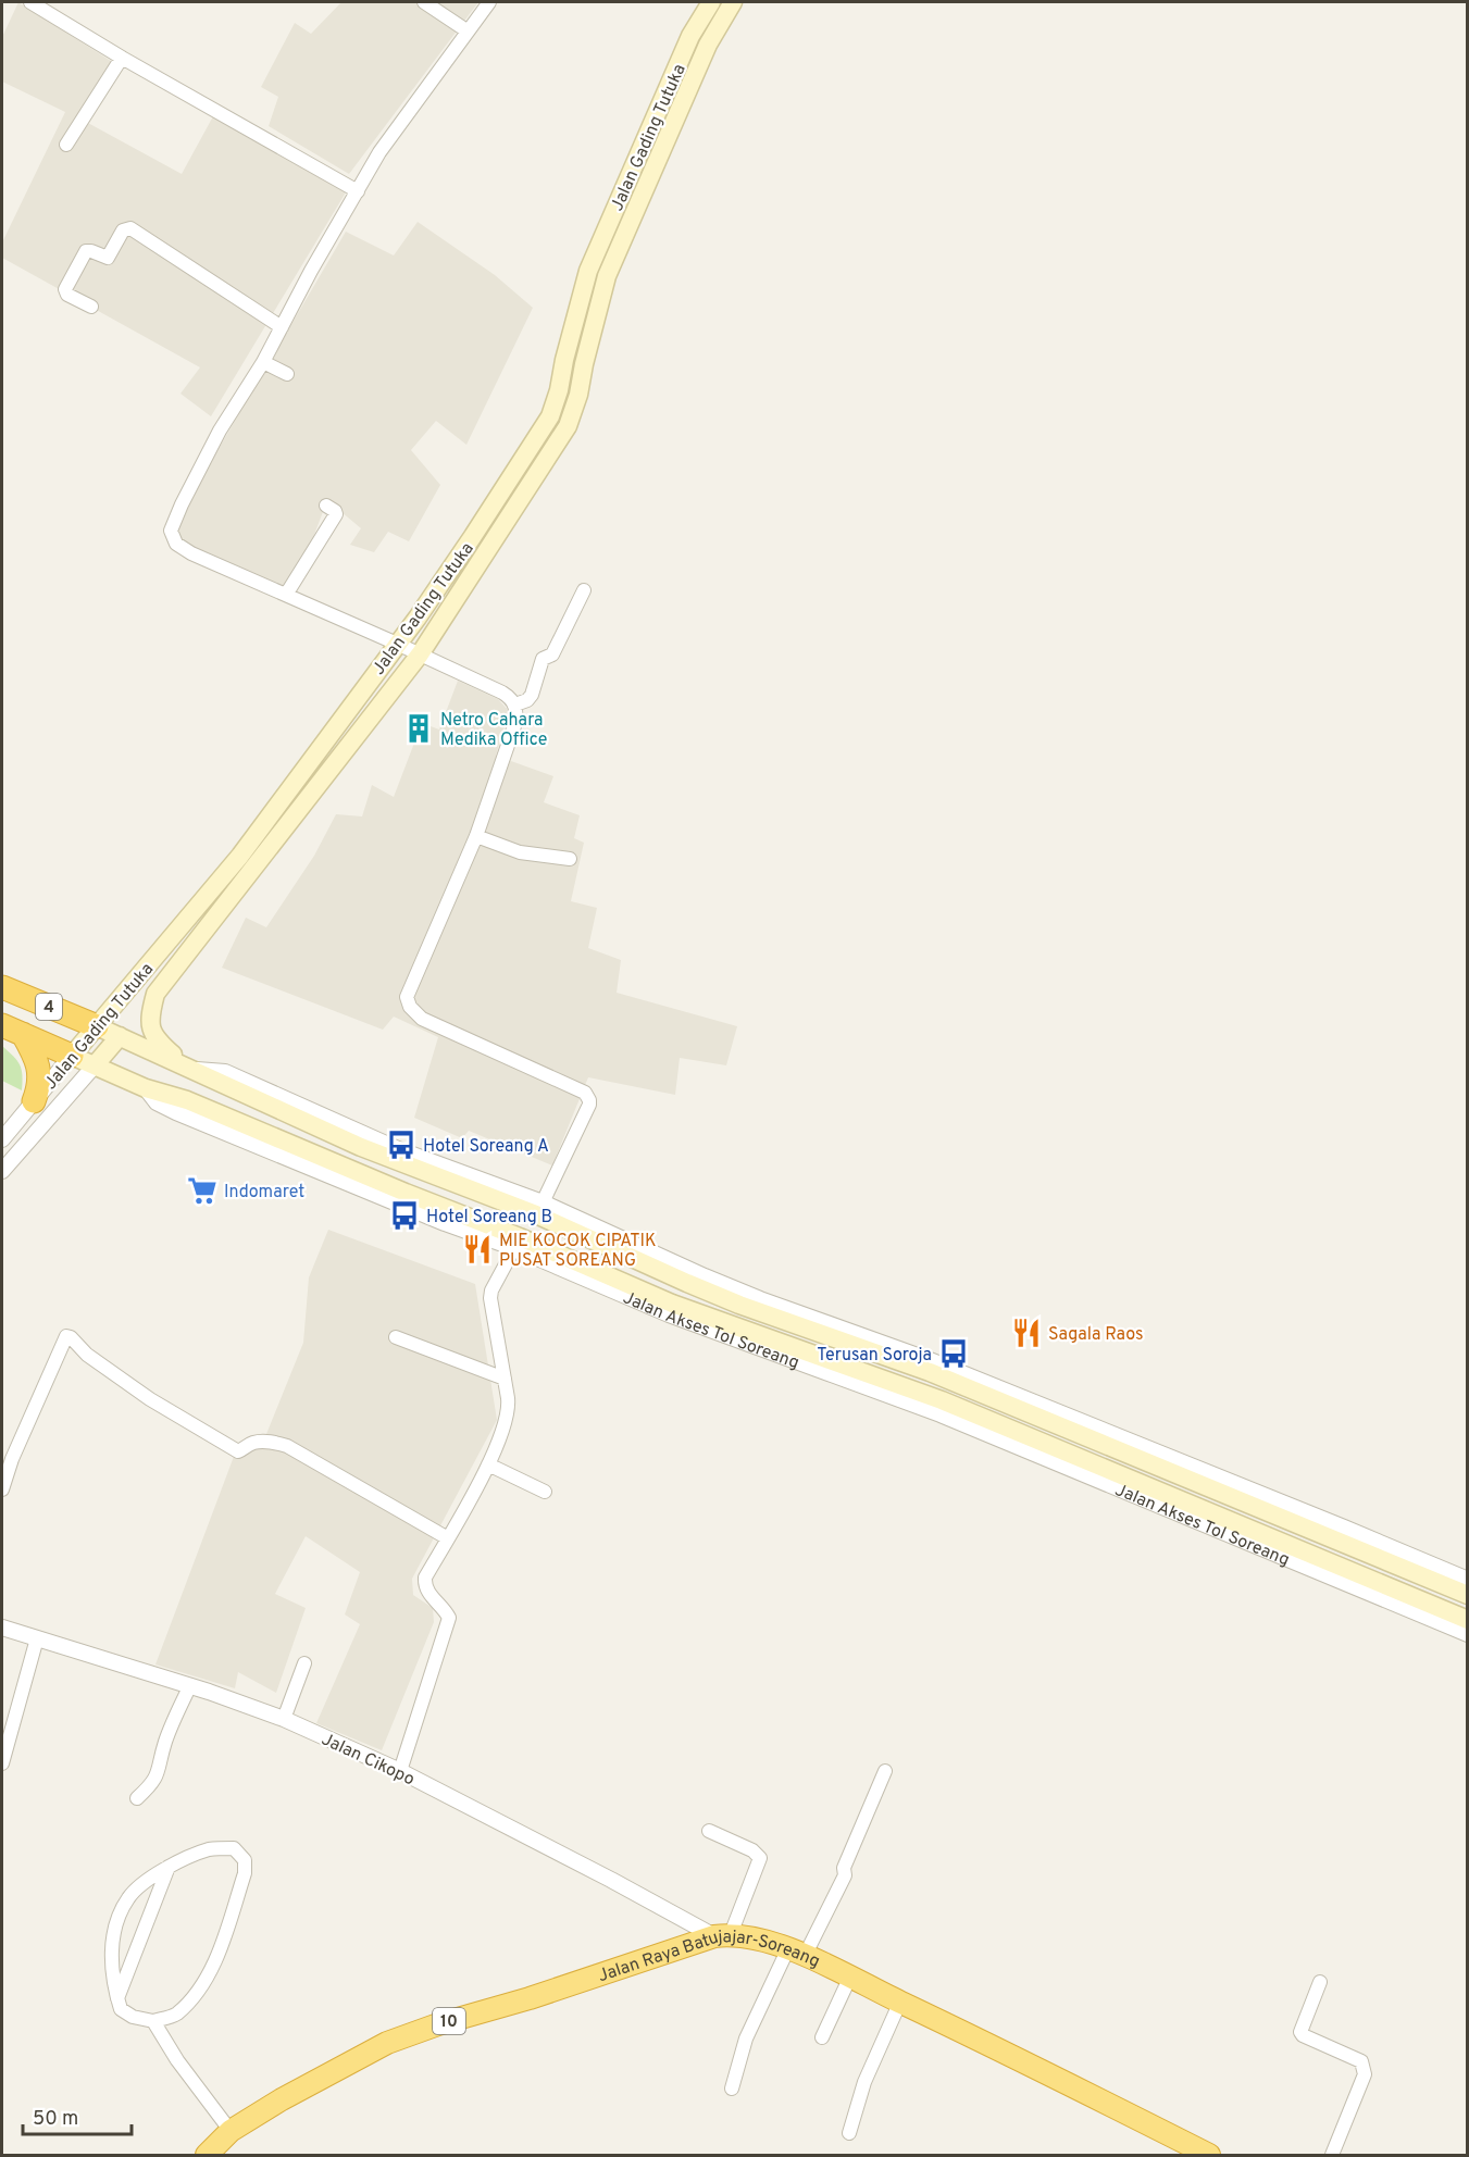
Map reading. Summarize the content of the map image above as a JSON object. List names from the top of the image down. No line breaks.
{"streets":{"highway":["4","Jalan Raya Batujajar-Soreang","10"],"main road":["Jalan Gading Tutuka","Jalan Akses Tol Soreang"],"street":["Jalan Cikopo"]},"crossings":[["Jalan Gading Tutuka","4"],["Jalan Gading Tutuka","Jalan Akses Tol Soreang"],["4","Jalan Akses Tol Soreang"],["Jalan Cikopo","Jalan Raya Batujajar-Soreang"]],"places":{"building":["Netro Cahara Medika Office"],"bus stop":["Hotel Soreang A","Hotel Soreang B","Terusan Soroja"],"supermarket":["Indomaret"],"restaurant":["MIE KOCOK CIPATIK PUSAT SOREANG","Sagala Raos"]},"scale_bar":"50 m"}
